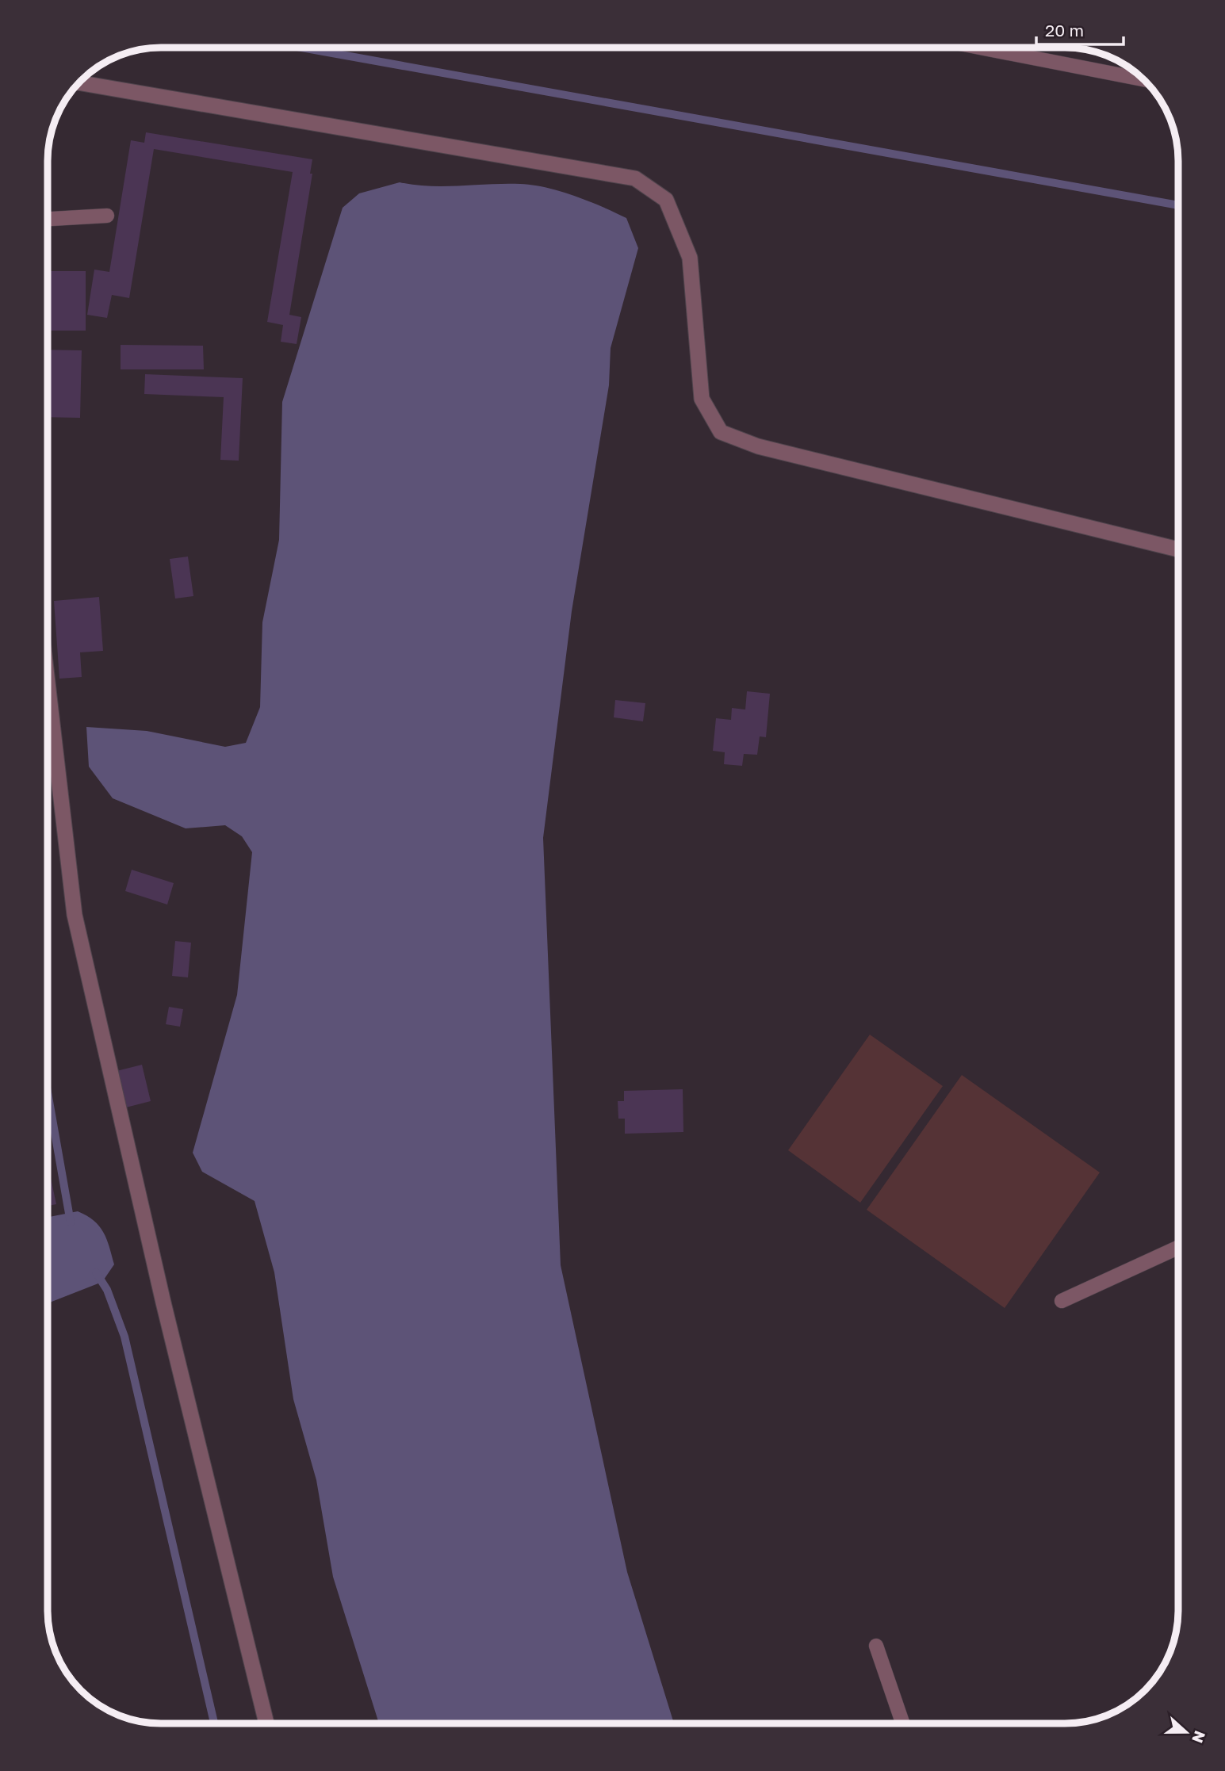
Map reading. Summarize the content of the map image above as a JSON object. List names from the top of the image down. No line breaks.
{"scale_bar":"20 m","north":"right"}
